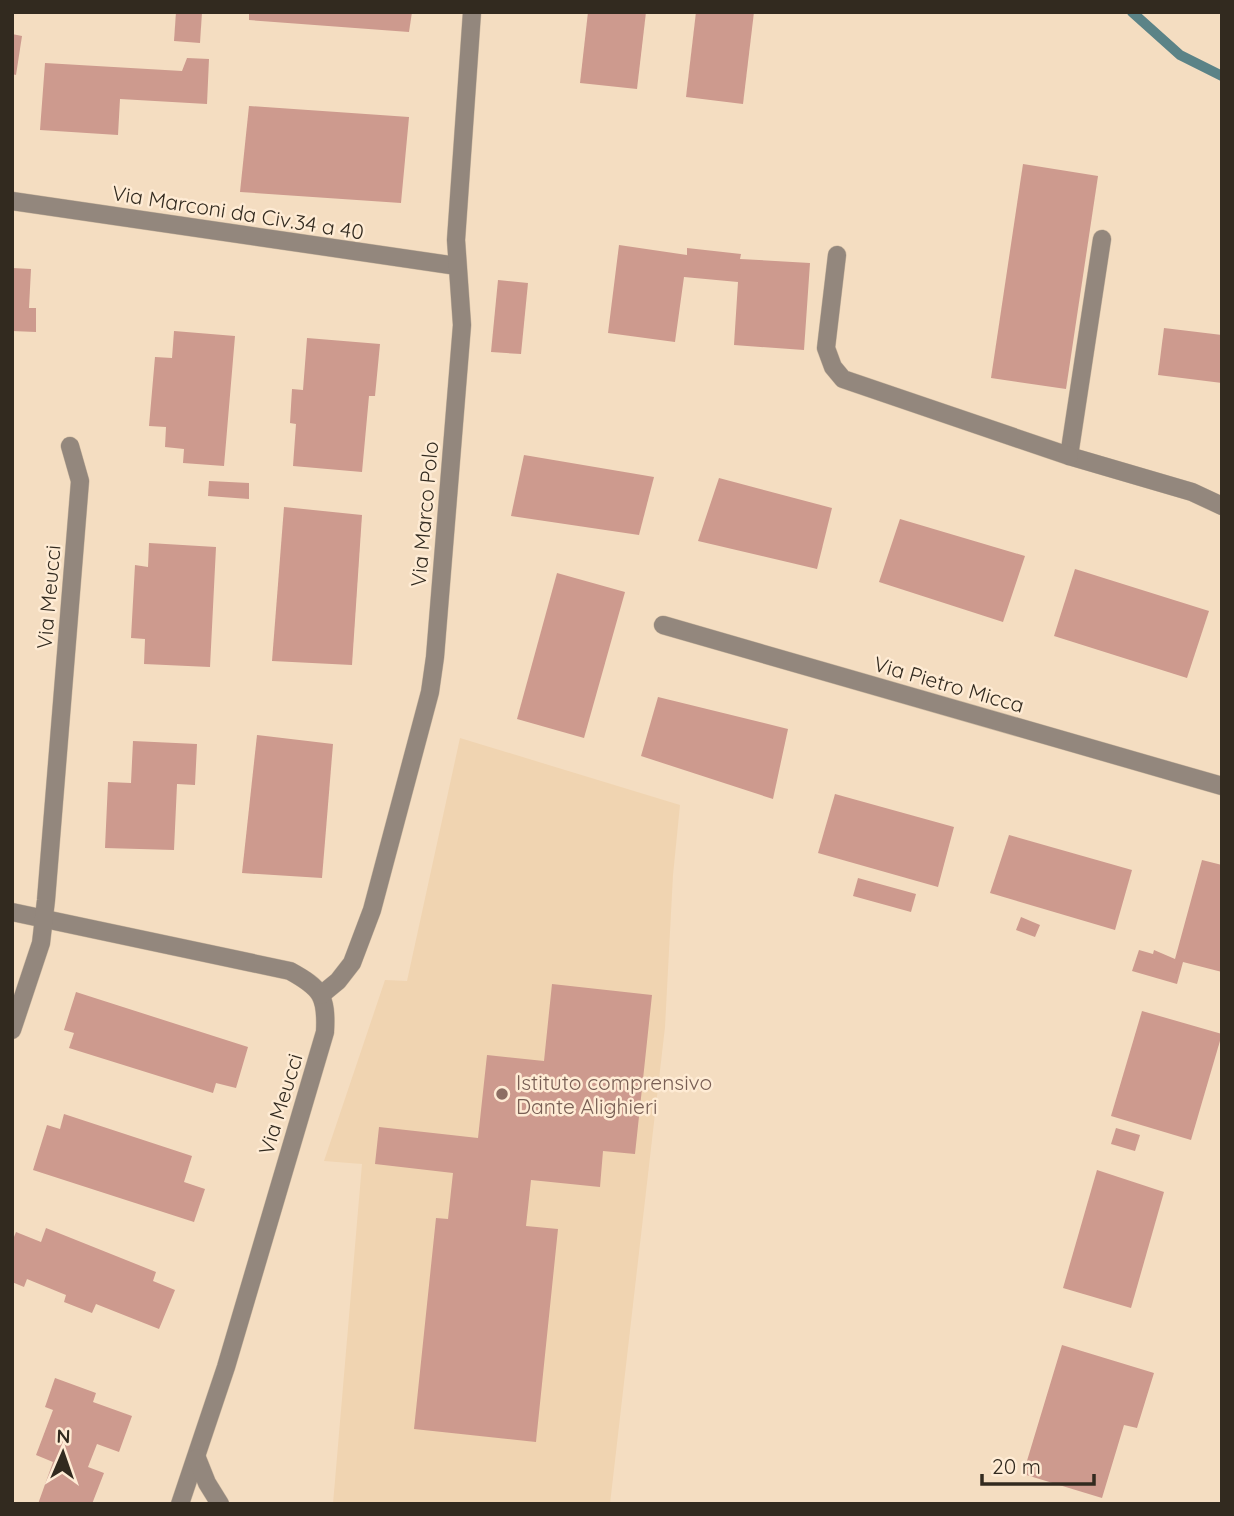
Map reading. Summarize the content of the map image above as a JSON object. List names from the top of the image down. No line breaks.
{"streets":{"street":["Via Marconi da Civ.34 a 40","Via Marco Polo","Via Meucci","Via Pietro Micca"]},"crossings":[["Via Marconi da Civ.34 a 40","Via Marco Polo"],["Via Marco Polo","Via Meucci"]],"places":["Istituto comprensivo Dante Alighieri"],"scale_bar":"20 m","north":"top"}
